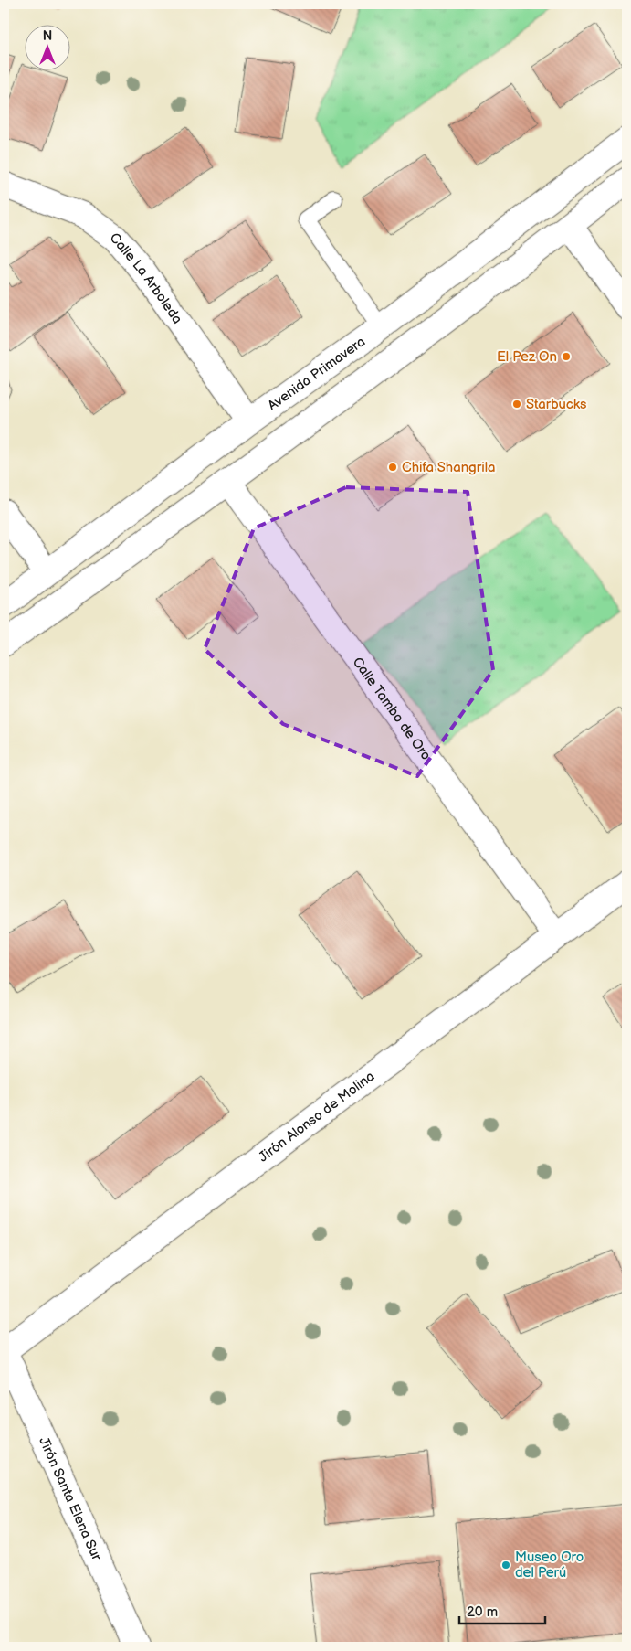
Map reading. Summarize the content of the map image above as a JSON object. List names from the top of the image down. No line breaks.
{"streets":{"main road":["Calle La Arboleda","Avenida Primavera","Calle Tambo de Oro","Jirón Alonso de Molina","Jirón Santa Elena Sur"]},"crossings":[["Calle La Arboleda","Avenida Primavera"],["Calle Tambo de Oro","Jirón Alonso de Molina"],["Jirón Alonso de Molina","Jirón Santa Elena Sur"]],"places":["El Pez On","Starbucks","Chifa Shangrila","Museo Oro del Perú"],"scale_bar":"20 m","north":"top"}
